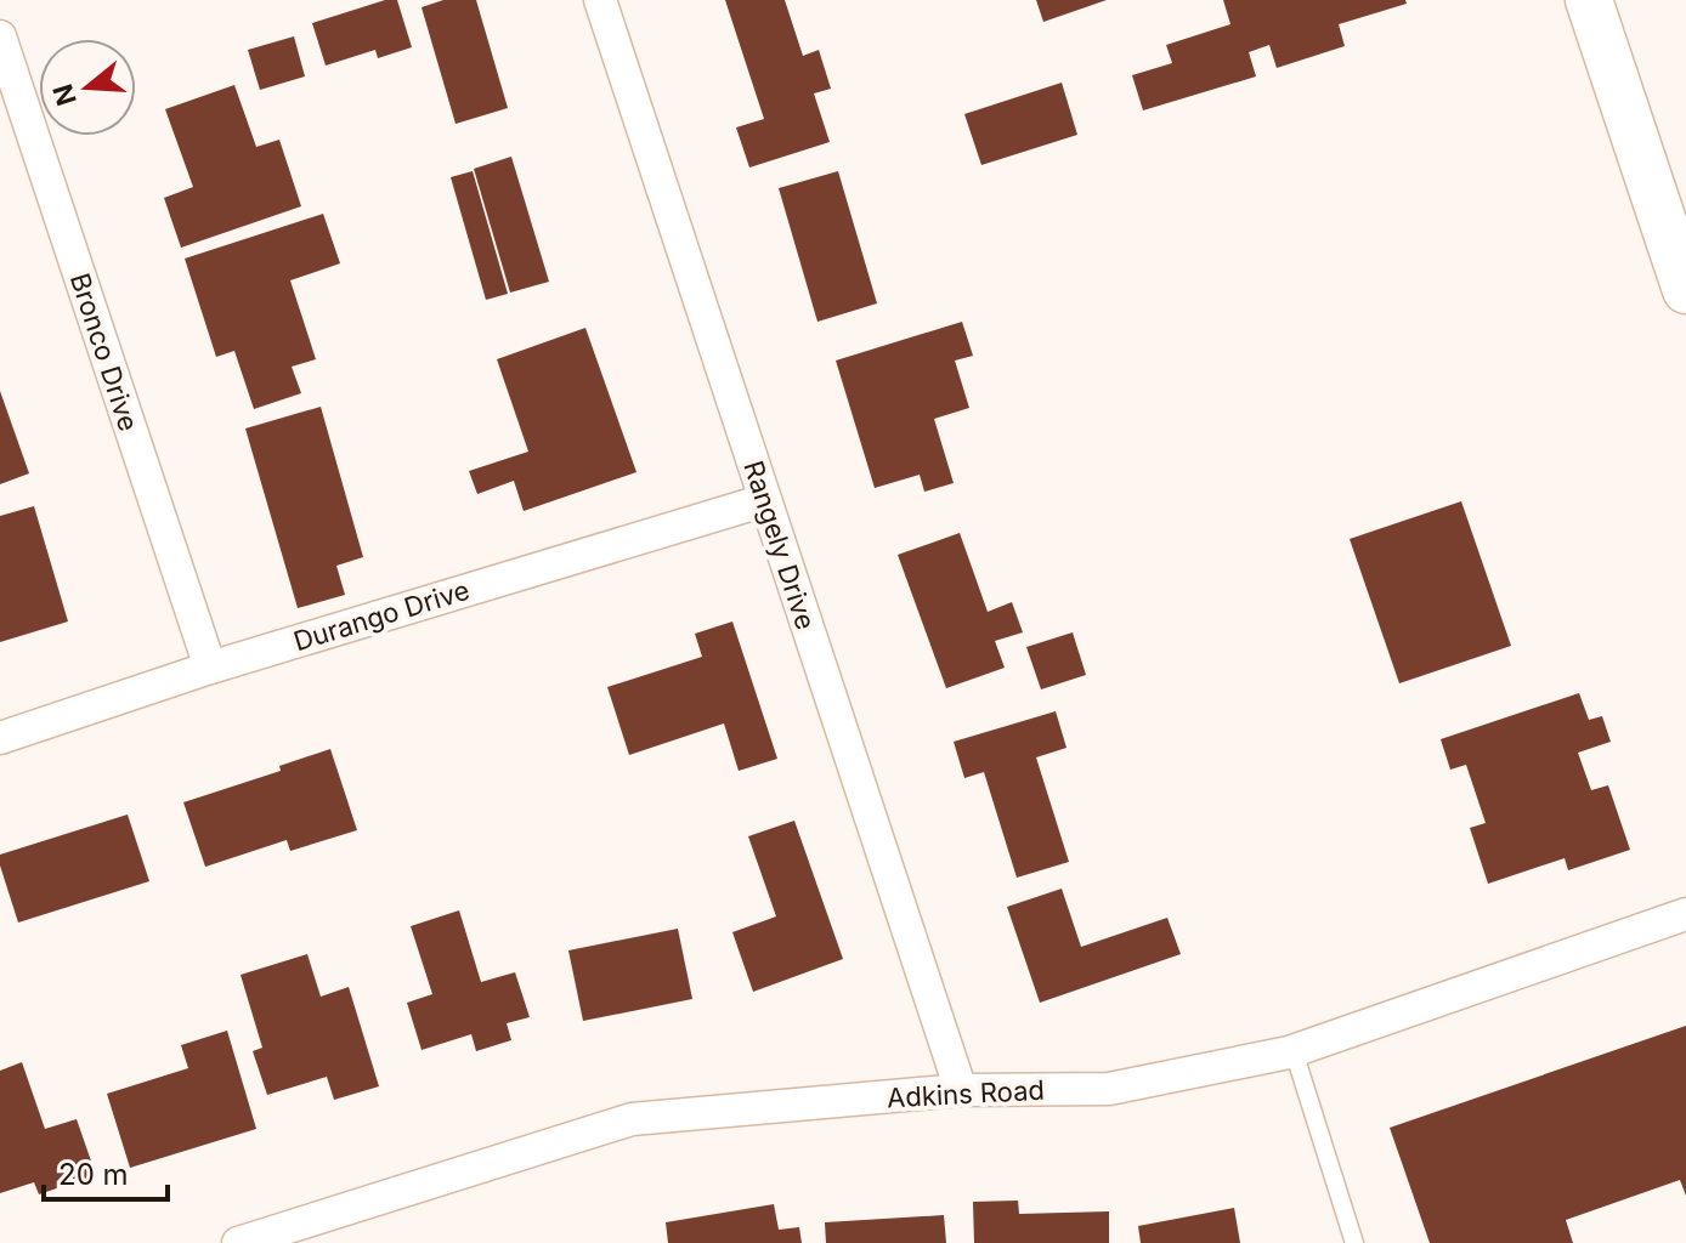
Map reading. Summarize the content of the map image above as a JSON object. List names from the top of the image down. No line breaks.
{"streets":{"street":["Bronco Drive","Rangely Drive","Durango Drive","Adkins Road"]},"crossings":[["Bronco Drive","Durango Drive"],["Rangely Drive","Durango Drive"],["Rangely Drive","Adkins Road"]],"scale_bar":"20 m","north":"left"}
